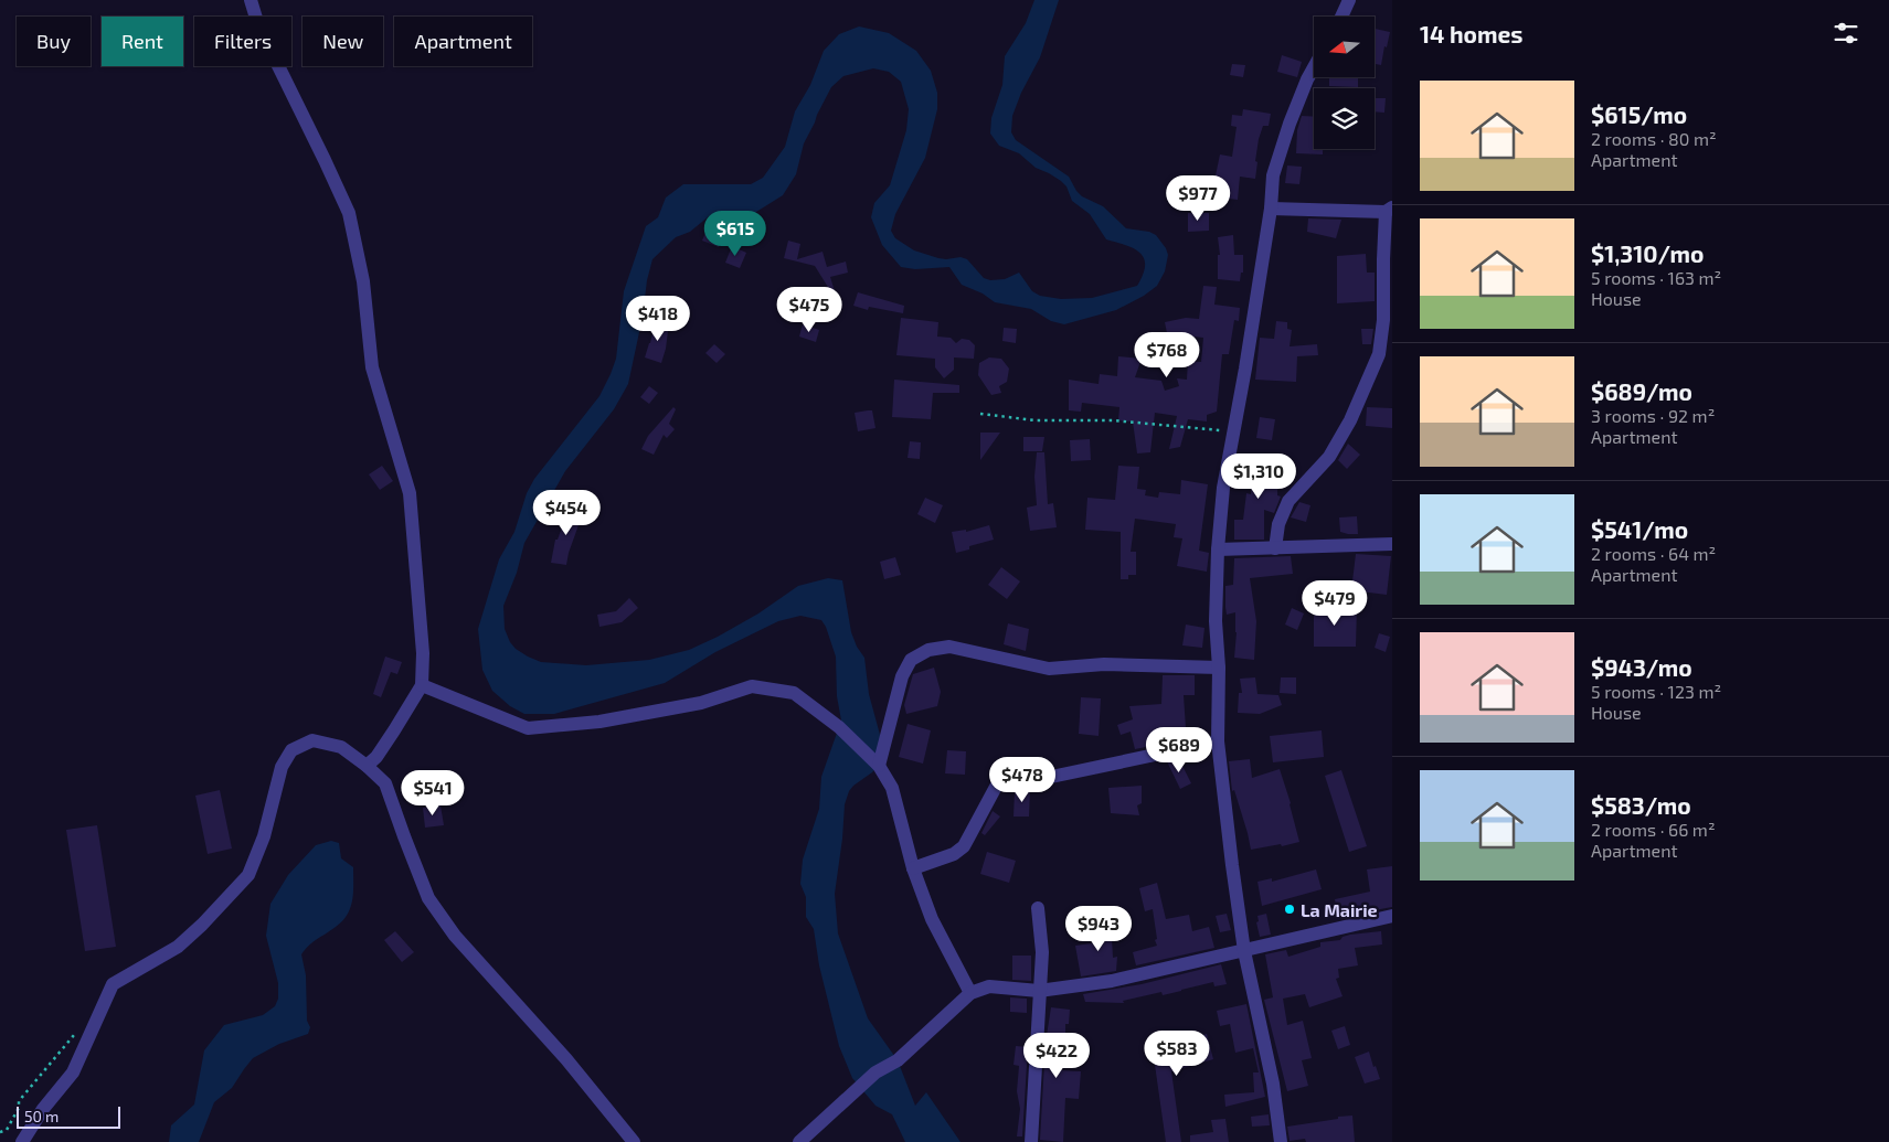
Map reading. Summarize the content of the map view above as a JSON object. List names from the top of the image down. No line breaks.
{"places":["La Mairie"],"scale_bar":"50 m","north":"left","page":{"heading":"14 homes","chip":["Buy","Rent","Filters","New","Apartment"],"list":[{"name":"$615/mo","note":"2 rooms · 80 m² · Apartment"},{"name":"$1,310/mo","note":"5 rooms · 163 m² · House"},{"name":"$689/mo","note":"3 rooms · 92 m² · Apartment"},{"name":"$541/mo","note":"2 rooms · 64 m² · Apartment"},{"name":"$943/mo","note":"5 rooms · 123 m² · House"},{"name":"$583/mo","note":"2 rooms · 66 m² · Apartment"}],"price":["$977","$615","$475","$418","$768","$1,310","$454","$479","$689","$478","$541","$943","$583","$422"],"scale":"50 m"}}
